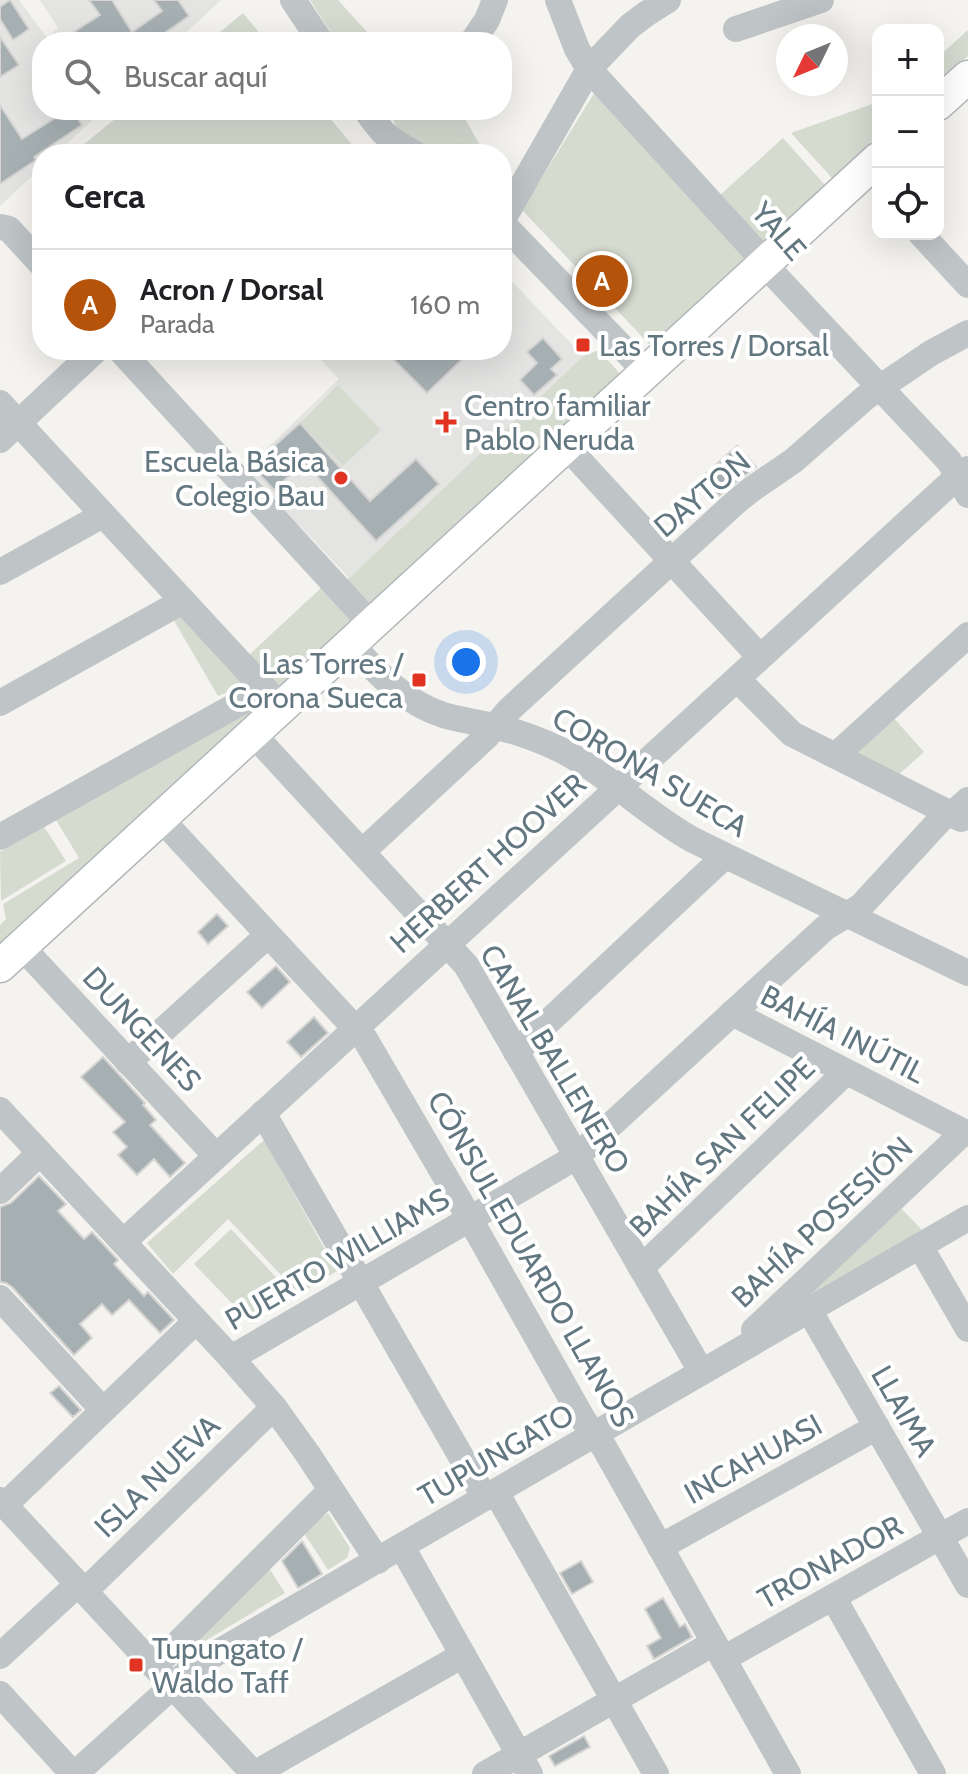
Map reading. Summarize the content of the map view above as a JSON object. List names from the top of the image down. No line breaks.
{"streets":{"street":["YALE","DAYTON","CORONA SUECA","HERBERT HOOVER","DUNGENES","BAHÍA INÚTIL","CANAL BALLENERO","BAHÍA SAN FELIPE","BAHÍA POSESIÓN","PUERTO WILLIAMS","CÓNSUL EDUARDO LLANOS","LLAIMA","TUPUNGATO","INCAHUASI","ISLA NUEVA","TRONADOR"]},"crossings":[["YALE","DAYTON"],["YALE","HERBERT HOOVER"],["DAYTON","CORONA SUECA"],["DAYTON","CANAL BALLENERO"],["CORONA SUECA","HERBERT HOOVER"],["CORONA SUECA","PUERTO WILLIAMS"],["HERBERT HOOVER","DUNGENES"],["HERBERT HOOVER","CANAL BALLENERO"],["HERBERT HOOVER","CÓNSUL EDUARDO LLANOS"],["BAHÍA INÚTIL","BAHÍA SAN FELIPE"],["BAHÍA INÚTIL","BAHÍA POSESIÓN"],["BAHÍA INÚTIL","PUERTO WILLIAMS"],["CANAL BALLENERO","BAHÍA SAN FELIPE"],["CANAL BALLENERO","BAHÍA POSESIÓN"],["CANAL BALLENERO","PUERTO WILLIAMS"],["CANAL BALLENERO","TUPUNGATO"],["BAHÍA POSESIÓN","TUPUNGATO"],["PUERTO WILLIAMS","CÓNSUL EDUARDO LLANOS"],["CÓNSUL EDUARDO LLANOS","TUPUNGATO"],["CÓNSUL EDUARDO LLANOS","INCAHUASI"],["CÓNSUL EDUARDO LLANOS","TRONADOR"],["LLAIMA","TUPUNGATO"],["LLAIMA","INCAHUASI"],["LLAIMA","TRONADOR"]],"places":{"transit":["Las Torres / Dorsal","Las Torres / Corona Sueca","Tupungato / Waldo Taff"],"health":["Centro familiar Pablo Neruda"],"other":["Escuela Básica Colegio Bau"]},"north":"bottom left","page":{"map_buttons":["+","−"],"search":"Buscar aquí","heading":"Cerca","list":[{"mark":"A","name":"Acron / Dorsal","note":"Parada","value":"160 m"}],"pins":"A"}}
